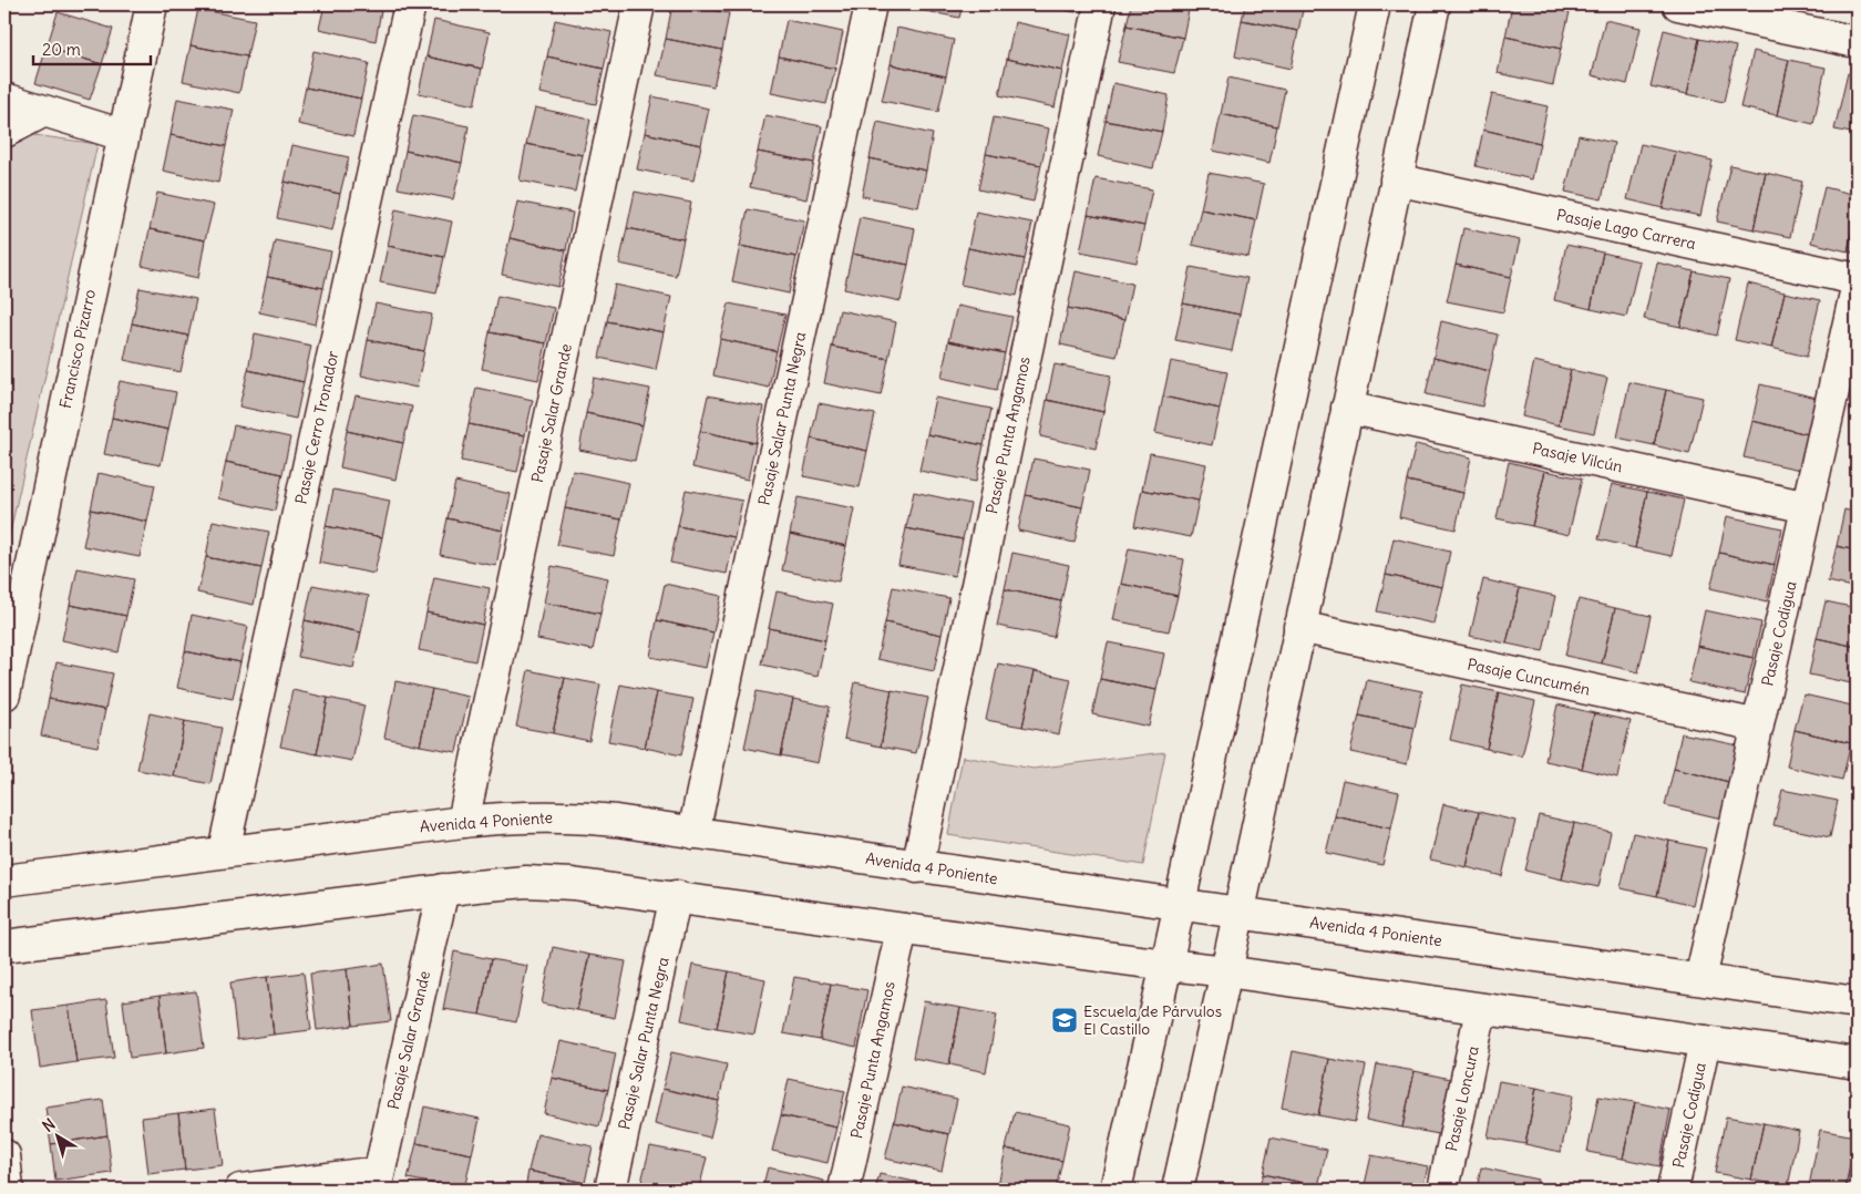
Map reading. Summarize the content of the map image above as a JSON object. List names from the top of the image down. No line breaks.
{"streets":{"street":["Pasaje Lago Carrera","Francisco Pizarro","Pasaje Salar Grande","Pasaje Salar Punta Negra","Pasaje Cerro Tronador","Pasaje Punta Angamos","Pasaje Vilcún","Pasaje Codigua","Pasaje Cuncumén","Avenida 4 Poniente","Pasaje Loncura"]},"crossings":[["Pasaje Salar Grande","Avenida 4 Poniente"],["Pasaje Salar Punta Negra","Avenida 4 Poniente"],["Pasaje Cerro Tronador","Avenida 4 Poniente"],["Pasaje Punta Angamos","Avenida 4 Poniente"],["Pasaje Vilcún","Pasaje Codigua"],["Pasaje Codigua","Pasaje Cuncumén"],["Pasaje Codigua","Avenida 4 Poniente"]],"places":{"school or university":["Escuela de Párvulos El Castillo"]},"scale_bar":"20 m","north":"top left"}
